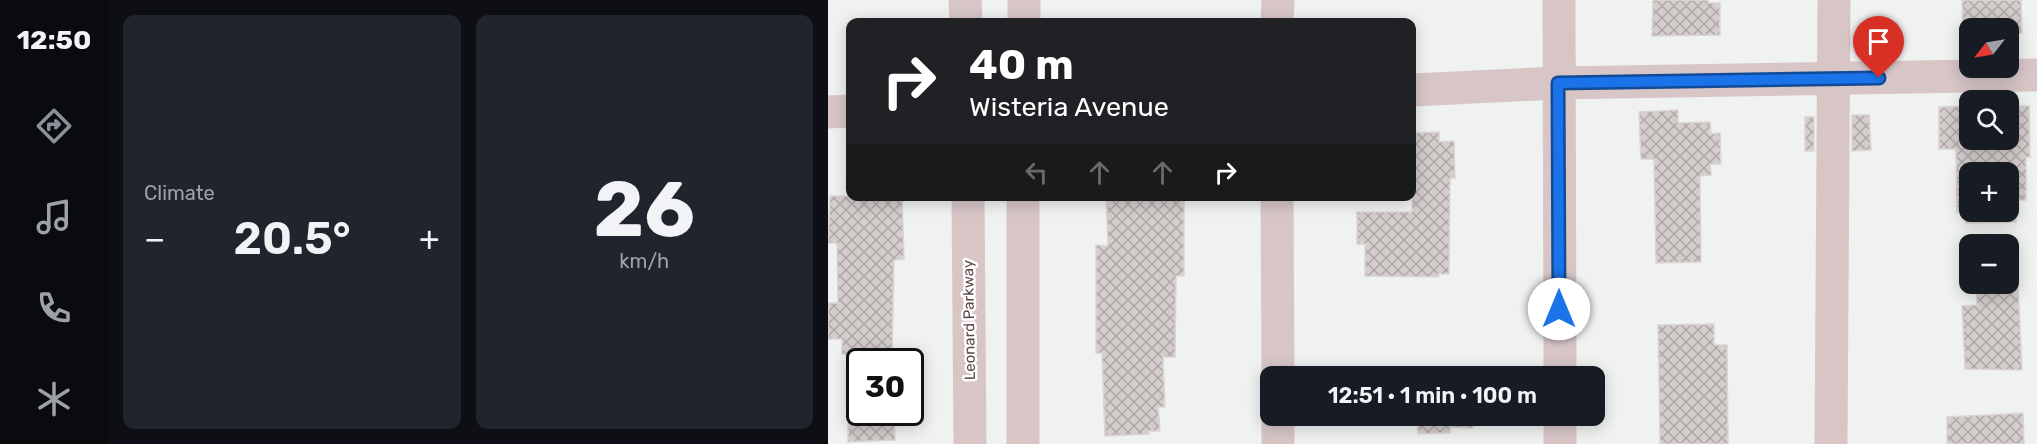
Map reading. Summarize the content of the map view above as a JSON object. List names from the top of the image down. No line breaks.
{"streets":{"street":["Leonard Parkway"]},"north":"bottom left","page":{"tabs":"12:50","tile":["Climate",["26","km/h"]],"map_buttons":["+","−"],"turn":["40 m","Wisteria Avenue"],"heat":["−","20.5°","+"],"limit":"30","trip":"12:51 · 1 min · 100 m"}}
